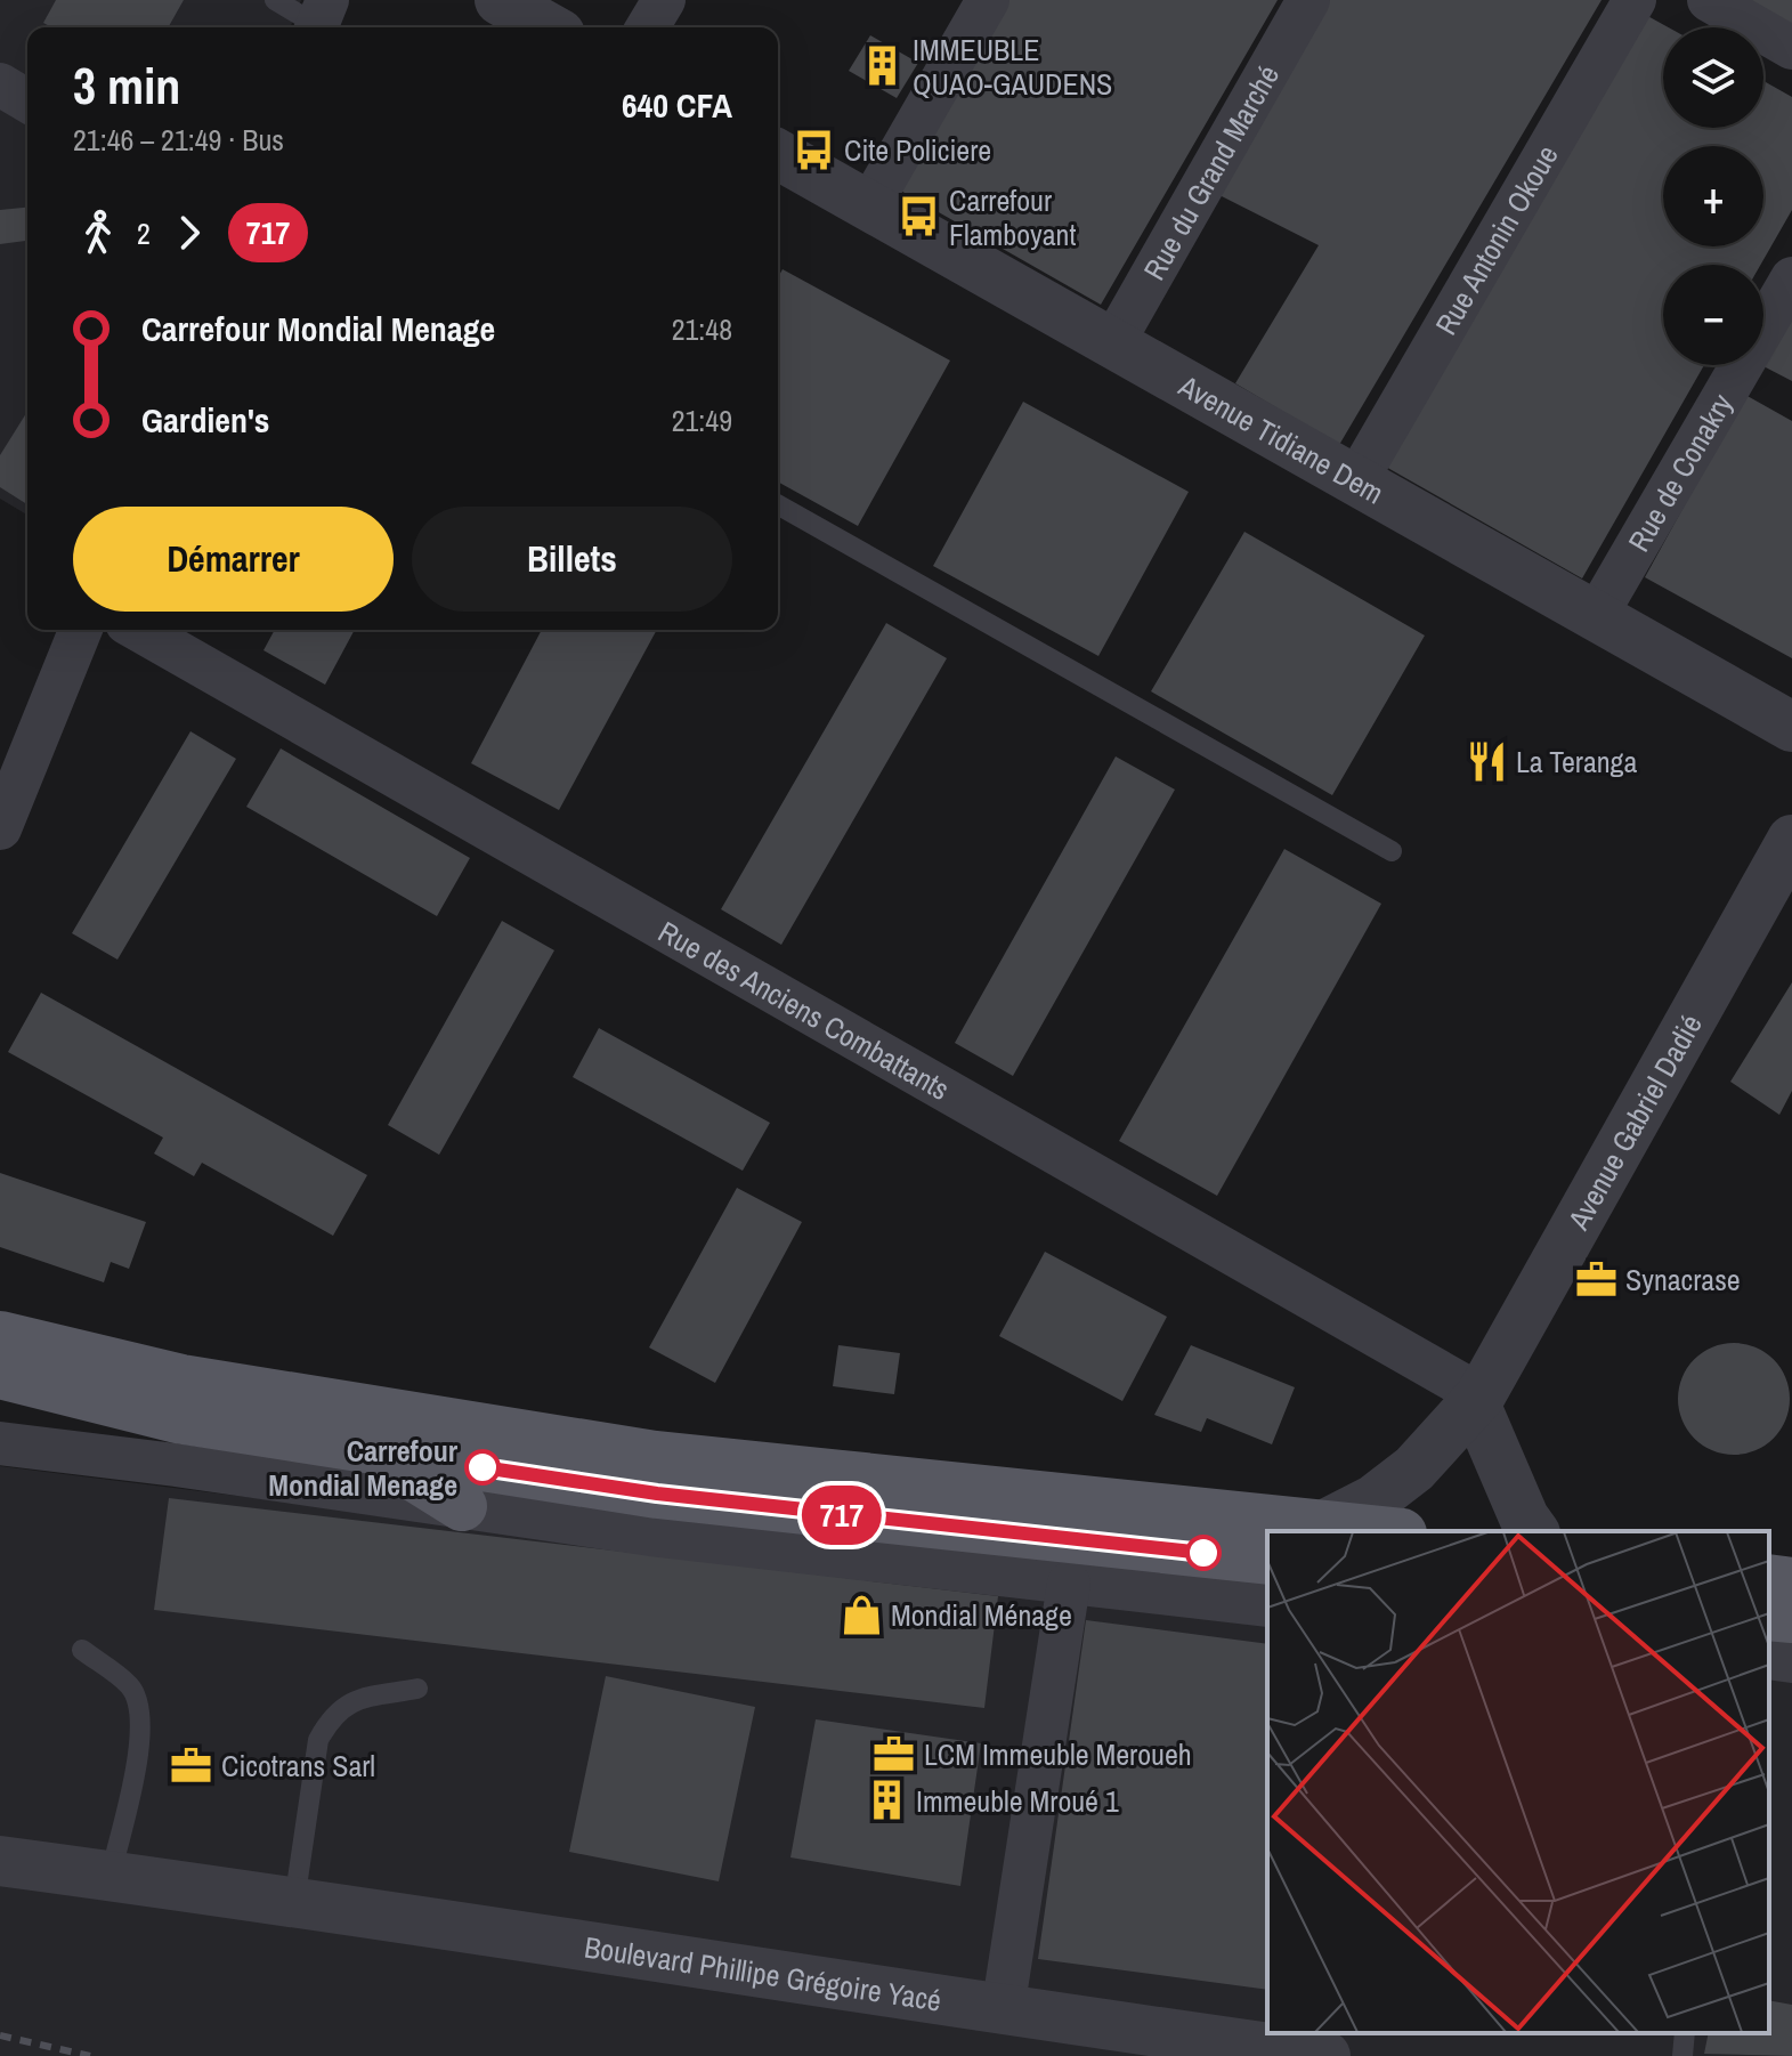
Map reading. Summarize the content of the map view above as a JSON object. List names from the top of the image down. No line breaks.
{"streets":{"street":["Rue du Grand Marché","Rue Antonin Okoue","Avenue Tidiane Dem","Rue de Conakry","Rue des Anciens Combattants","Avenue Gabriel Dadié","Boulevard Phillipe Grégoire Yacé"]},"crossings":[["Rue du Grand Marché","Avenue Tidiane Dem"],["Rue Antonin Okoue","Avenue Tidiane Dem"],["Avenue Tidiane Dem","Rue de Conakry"],["Rue des Anciens Combattants","Avenue Gabriel Dadié"]],"places":{"building":["IMMEUBLE QUAO-GAUDENS","Immeuble Mroué 1"],"bus stop":["Cite Policiere","Carrefour Flamboyant"],"restaurant":["La Teranga"],"office":["Synacrase","LCM Immeuble Meroueh","Cicotrans Sarl"],"other":["Carrefour Mondial Menage"],"shop":["Mondial Ménage"]},"lines":["bus line 717"],"page":{"on_map":"717","map_buttons":["+","−"],"heading":["3 min","21:46 – 21:49 · Bus","640 CFA"],"legs":["2","717"],"list":[{"name":"Carrefour Mondial Menage","value":"21:48"},{"name":"Gardien's","value":"21:49"}],"buttons":["Démarrer","Billets"]}}
